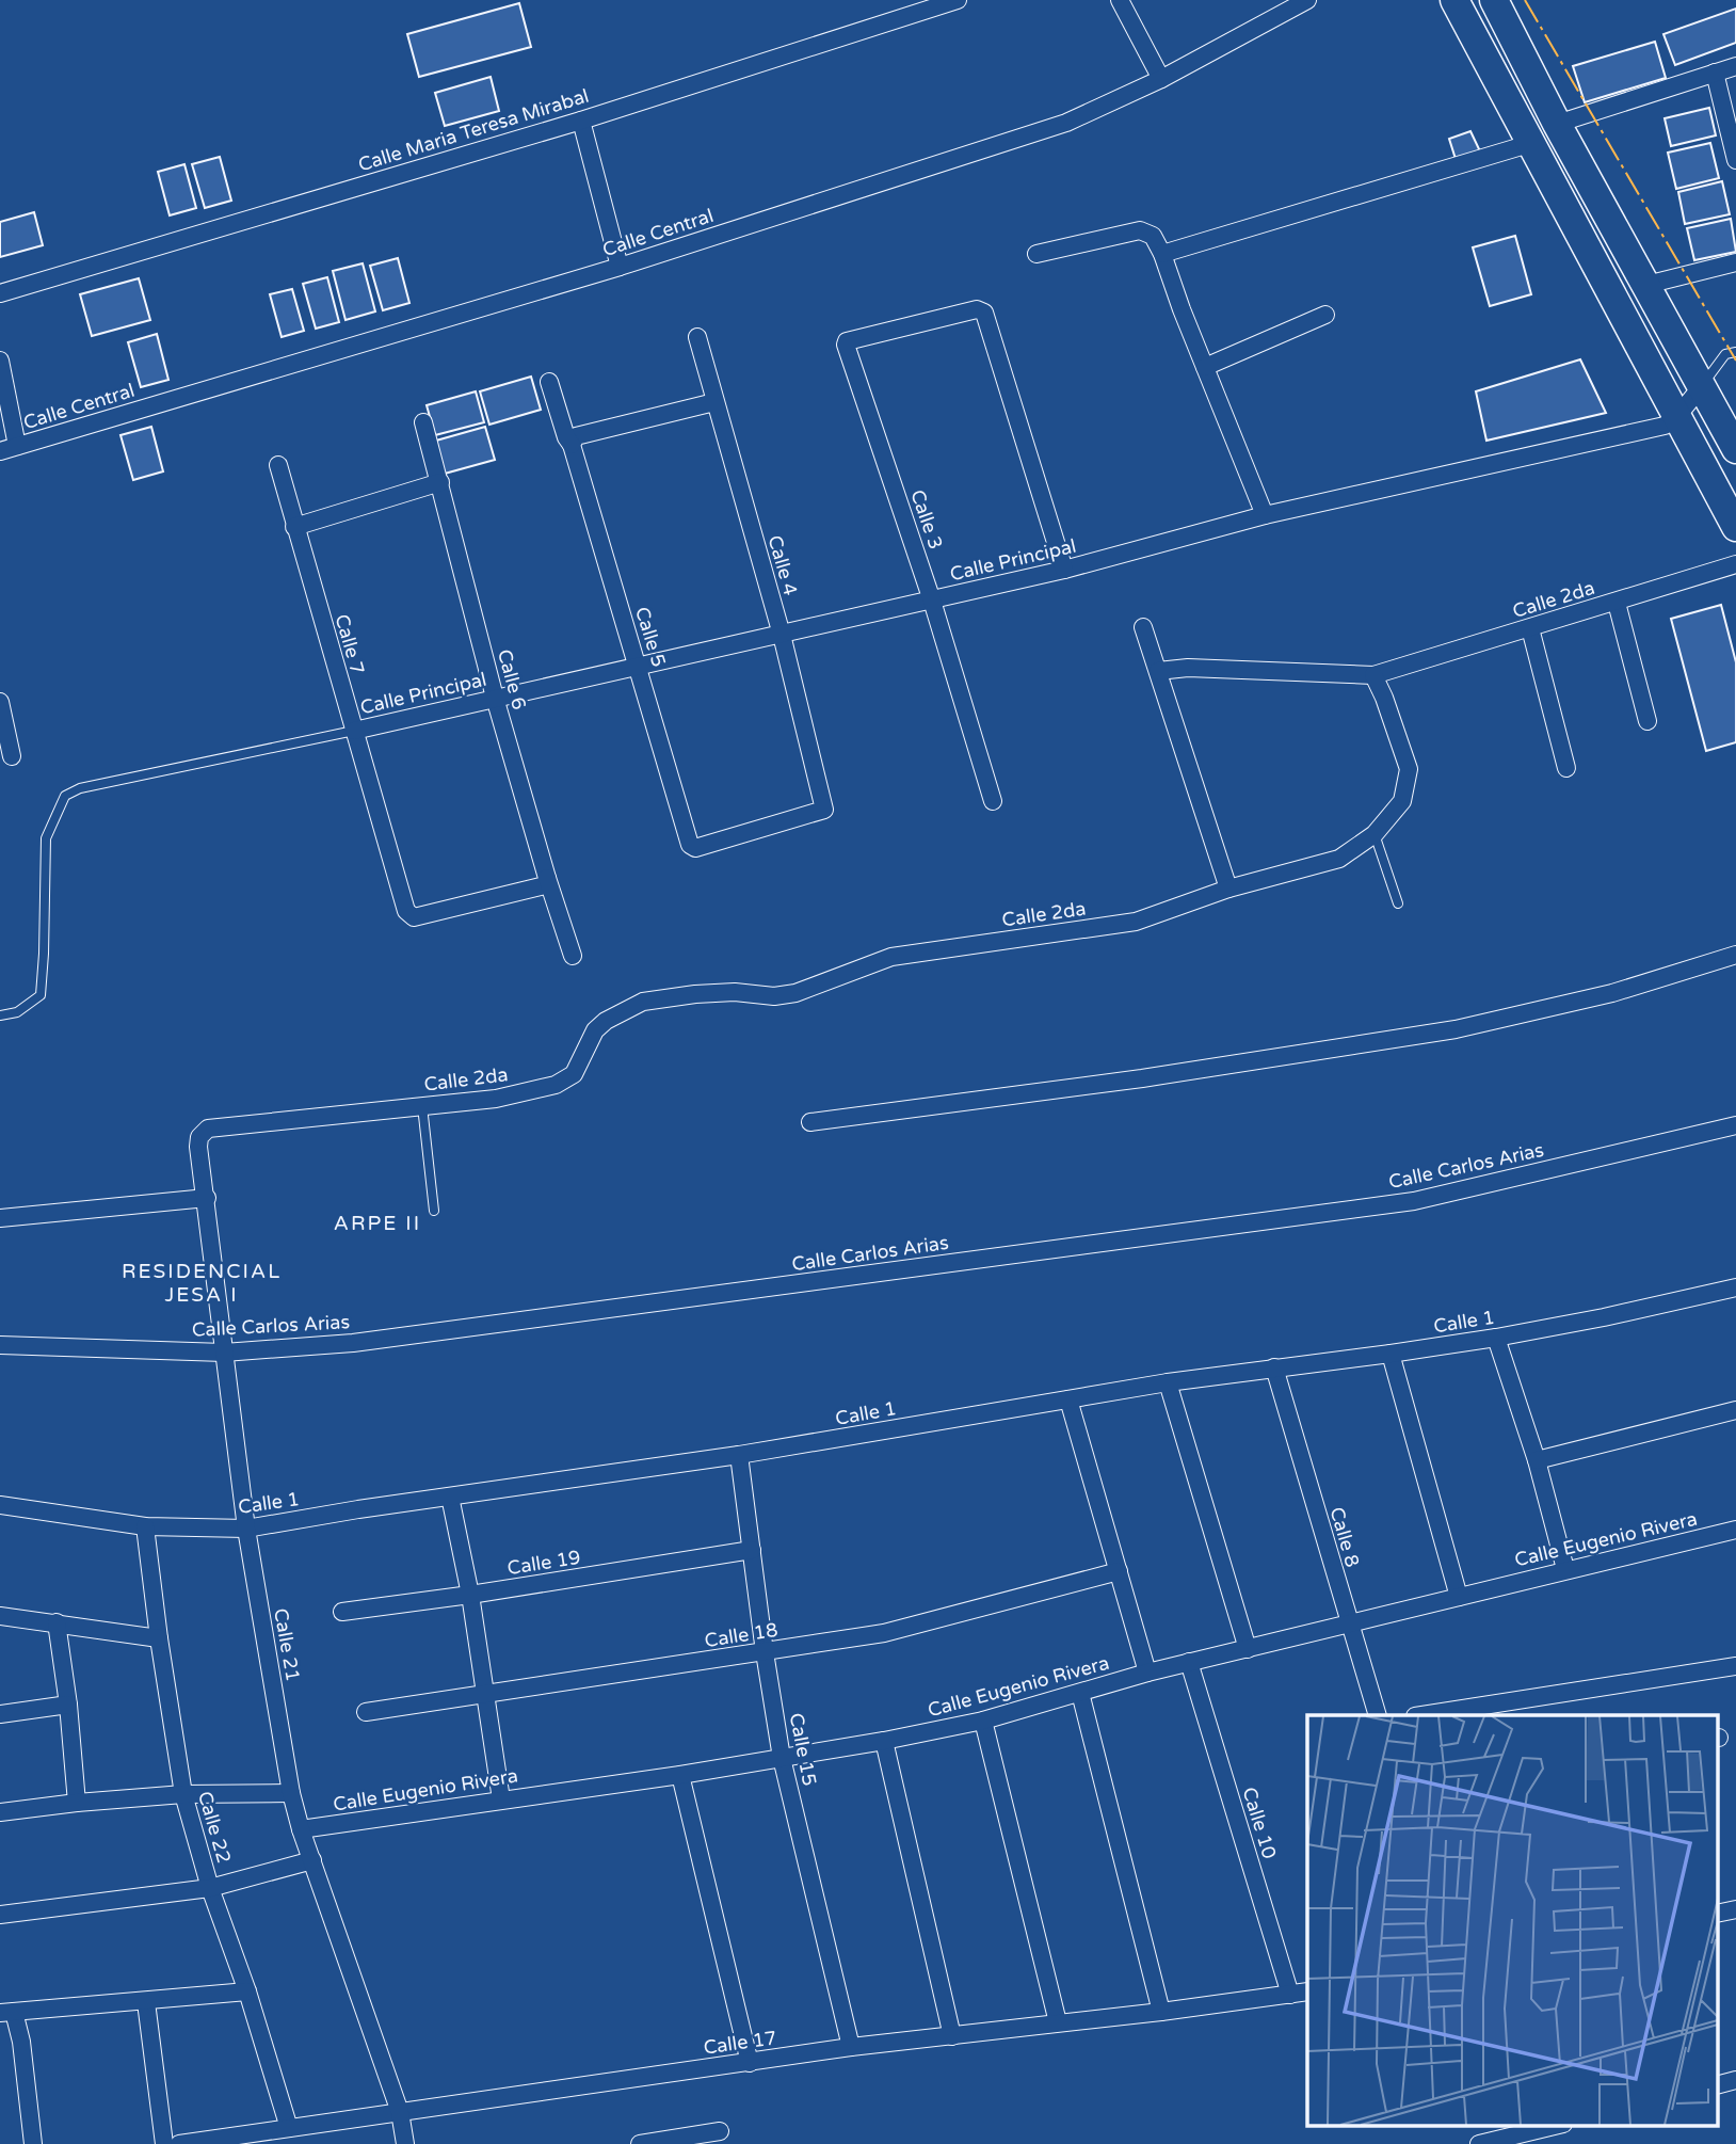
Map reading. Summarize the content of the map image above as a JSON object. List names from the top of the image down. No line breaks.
{"streets":{"street":["Calle Maria Teresa Mirabal","Calle Central","Calle 3","Calle Principal","Calle 4","Calle 2da","Calle 5","Calle 7","Calle 6","Calle Carlos Arias","Calle 1","Calle 8","Calle Eugenio Rivera","Calle 19","Calle 18","Calle 21","Calle 15","Calle 10","Calle 22","Calle 17"]},"crossings":[["Calle 3","Calle Principal"],["Calle Principal","Calle 4"],["Calle Principal","Calle 5"],["Calle Principal","Calle 7"],["Calle Principal","Calle 6"],["Calle 4","Calle 5"],["Calle 2da","Calle 21"],["Calle 7","Calle 6"],["Calle Carlos Arias","Calle 21"],["Calle 1","Calle 8"],["Calle 1","Calle 21"],["Calle 1","Calle 15"],["Calle 1","Calle 22"],["Calle 8","Calle Eugenio Rivera"],["Calle Eugenio Rivera","Calle 21"],["Calle Eugenio Rivera","Calle 15"],["Calle Eugenio Rivera","Calle 10"],["Calle 19","Calle 15"],["Calle 18","Calle 15"],["Calle 21","Calle 17"],["Calle 15","Calle 17"],["Calle 10","Calle 17"],["Calle 22","Calle 17"]],"districts":["ARPE II","RESIDENCIAL JESA I"]}
